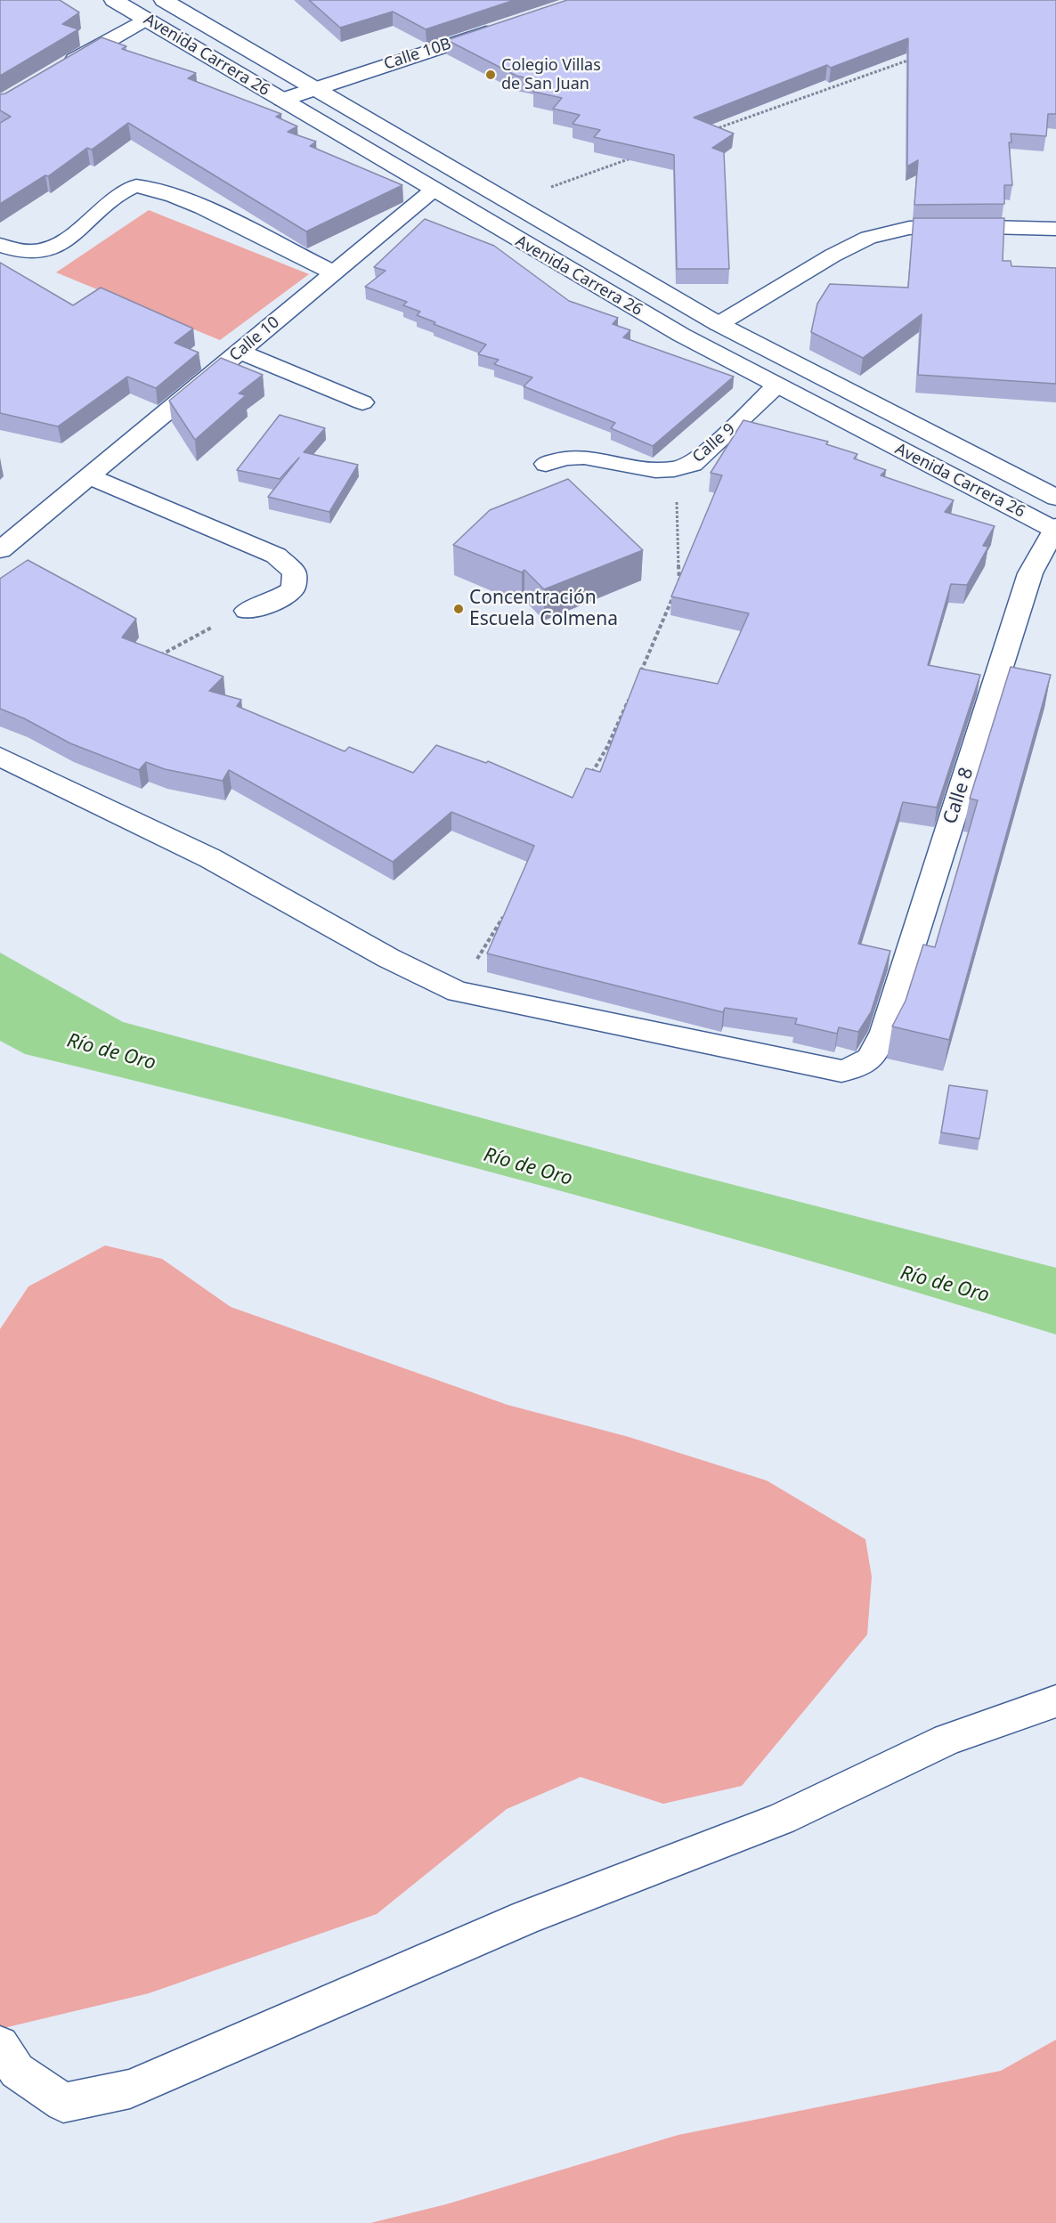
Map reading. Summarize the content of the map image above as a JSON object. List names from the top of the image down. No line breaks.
{"streets":{"street":["Calle 10B","Avenida Carrera 26","Calle 10","Calle 9","Calle 8"]},"crossings":[["Calle 10B","Avenida Carrera 26"],["Avenida Carrera 26","Calle 10"],["Avenida Carrera 26","Calle 9"],["Avenida Carrera 26","Calle 8"]],"water":["Río de Oro"],"places":["Colegio Villas de San Juan","Concentración Escuela Colmena"]}
